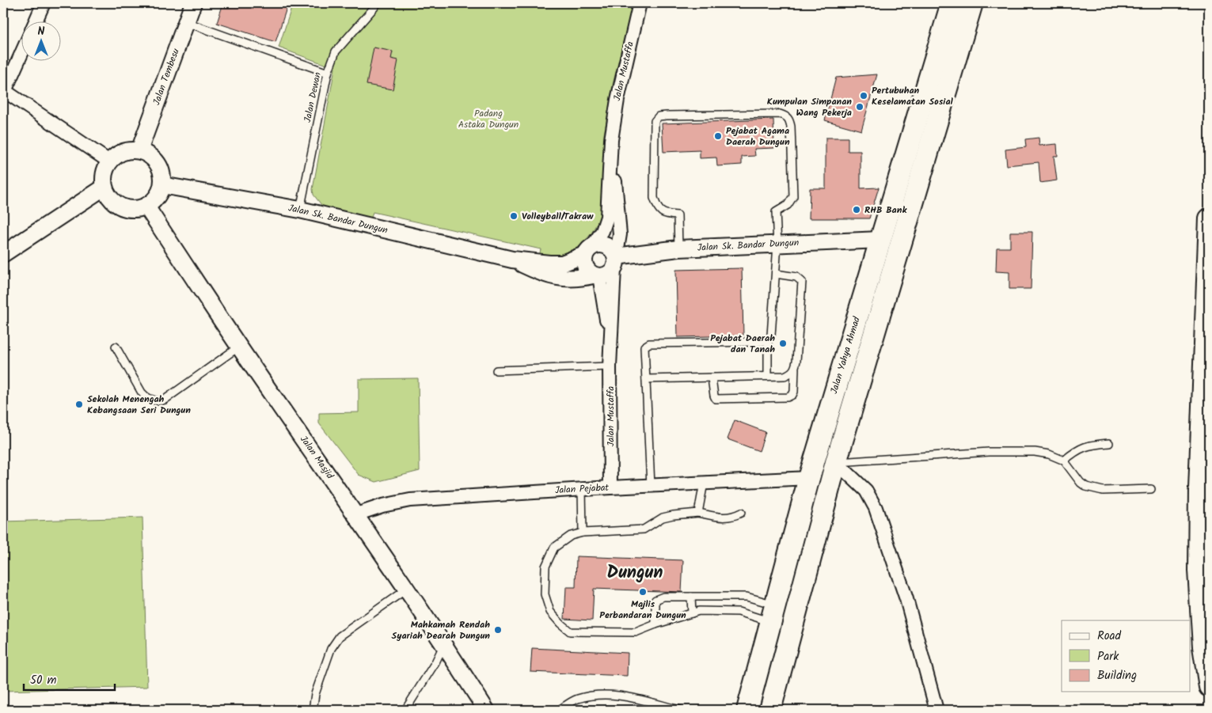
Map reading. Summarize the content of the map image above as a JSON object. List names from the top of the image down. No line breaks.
{"streets":{"main road":["Jalan Yahya Ahmad"],"street":["Jalan Mustaffa","Jalan Tembesu","Jalan Sk. Bandar Dungun","Jalan Masjid","Jalan Pejabat"],"lane":["Jalan Dewan"]},"crossings":[["Jalan Mustaffa","Jalan Sk. Bandar Dungun"],["Jalan Mustaffa","Jalan Pejabat"],["Jalan Tembesu","Jalan Sk. Bandar Dungun"],["Jalan Tembesu","Jalan Masjid"],["Jalan Dewan","Jalan Sk. Bandar Dungun"],["Jalan Sk. Bandar Dungun","Jalan Yahya Ahmad"],["Jalan Sk. Bandar Dungun","Jalan Masjid"],["Jalan Yahya Ahmad","Jalan Pejabat"],["Jalan Masjid","Jalan Pejabat"]],"districts":["Dungun"],"parks":["Padang Astaka Dungun"],"places":["Pertubuhan Keselamatan Sosial","Kumpulan Simpanan Wang Pekerja","Pejabat Agama Daerah Dungun","RHB Bank","Volleyball/Takraw","Pejabat Daerah dan Tanah","Sekolah Menengah Kebangsaan Seri Dungun","Majlis Perbandaran Dungun","Mahkamah Rendah Syariah Dearah Dungun"],"legend":["Road","Park","Building"],"scale_bar":"50 m","north":"top"}
